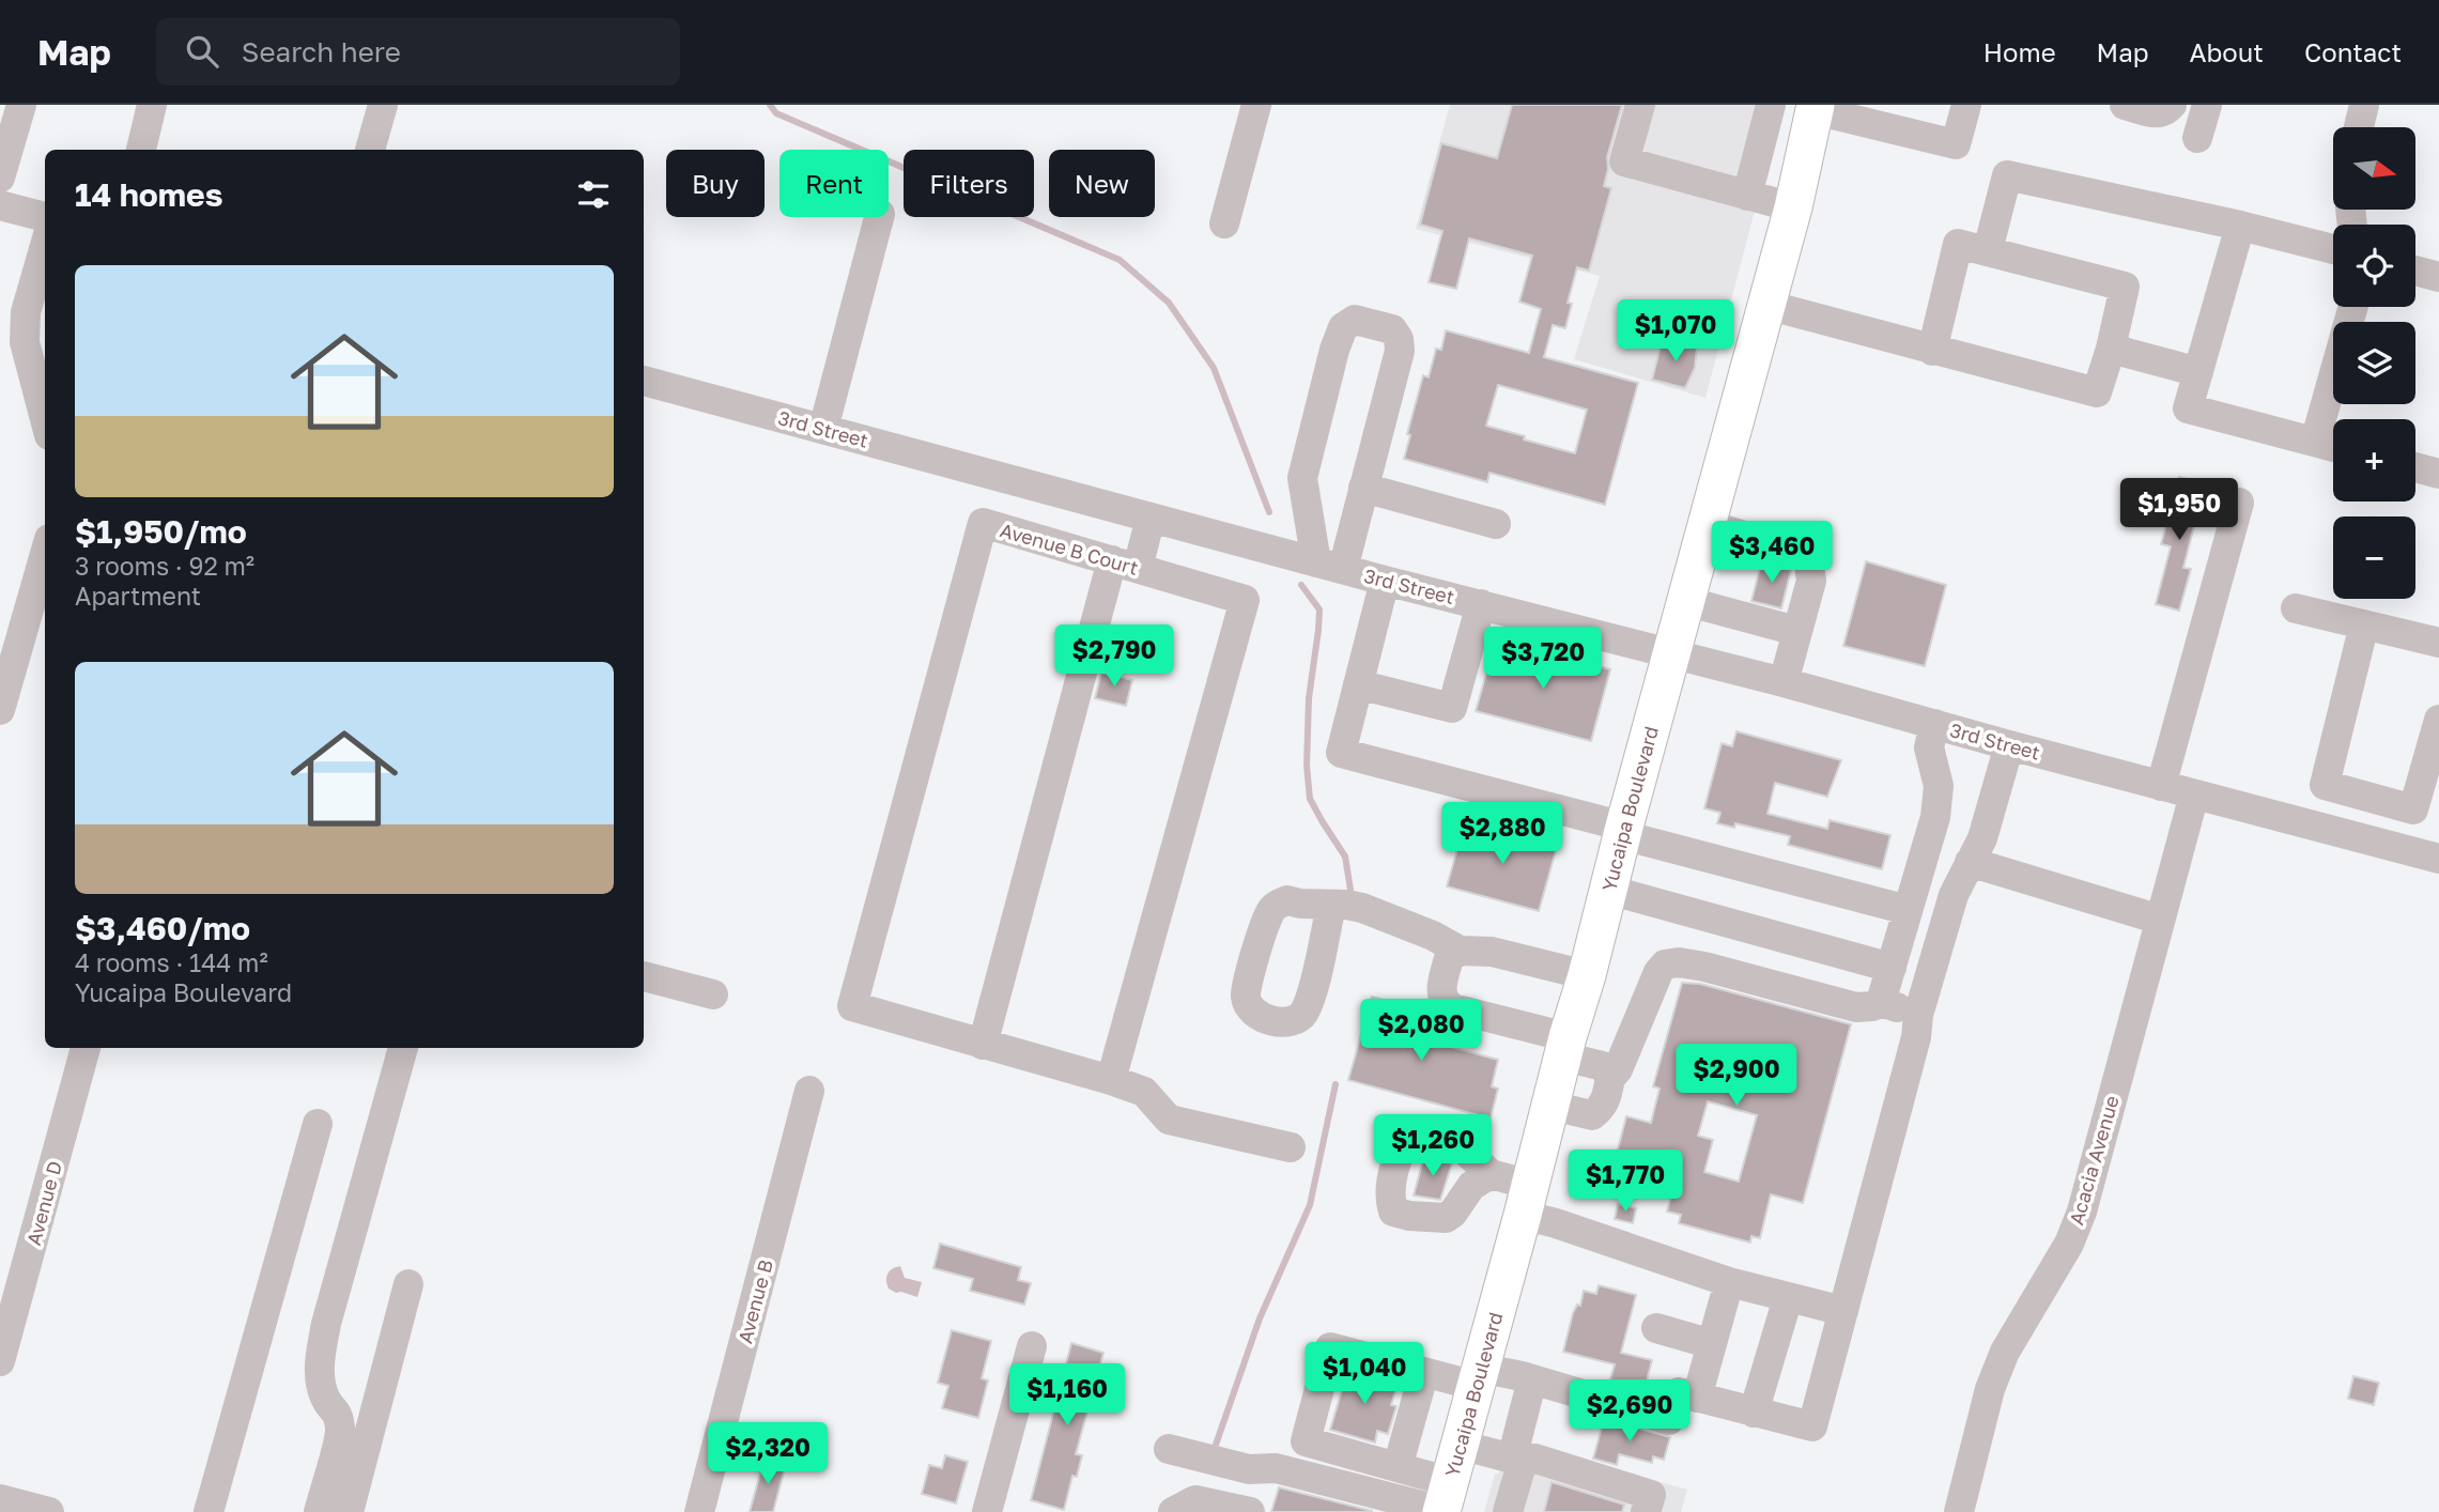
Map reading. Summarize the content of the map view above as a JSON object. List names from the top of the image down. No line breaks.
{"streets":{"main road":["Yucaipa Boulevard"],"street":["3rd Street","Avenue B Court","Acacia Avenue","Avenue D","Avenue B"]},"crossings":[["3rd Street","Yucaipa Boulevard"],["3rd Street","Acacia Avenue"]],"north":"right","page":{"header":"Map","search":"Search here","nav":["Home","Map","About","Contact"],"map_buttons":["+","−"],"chip":["Buy","Rent","Filters","New"],"heading":"14 homes","list":[{"name":"$1,950/mo","note":"3 rooms · 92 m² · Apartment"},{"name":"$3,460/mo","note":"4 rooms · 144 m² · Yucaipa Boulevard"}],"price":["$1,070","$1,950","$3,460","$2,790","$3,720","$2,880","$2,080","$2,900","$1,260","$1,770","$1,040","$1,160","$2,690","$2,320"]}}
